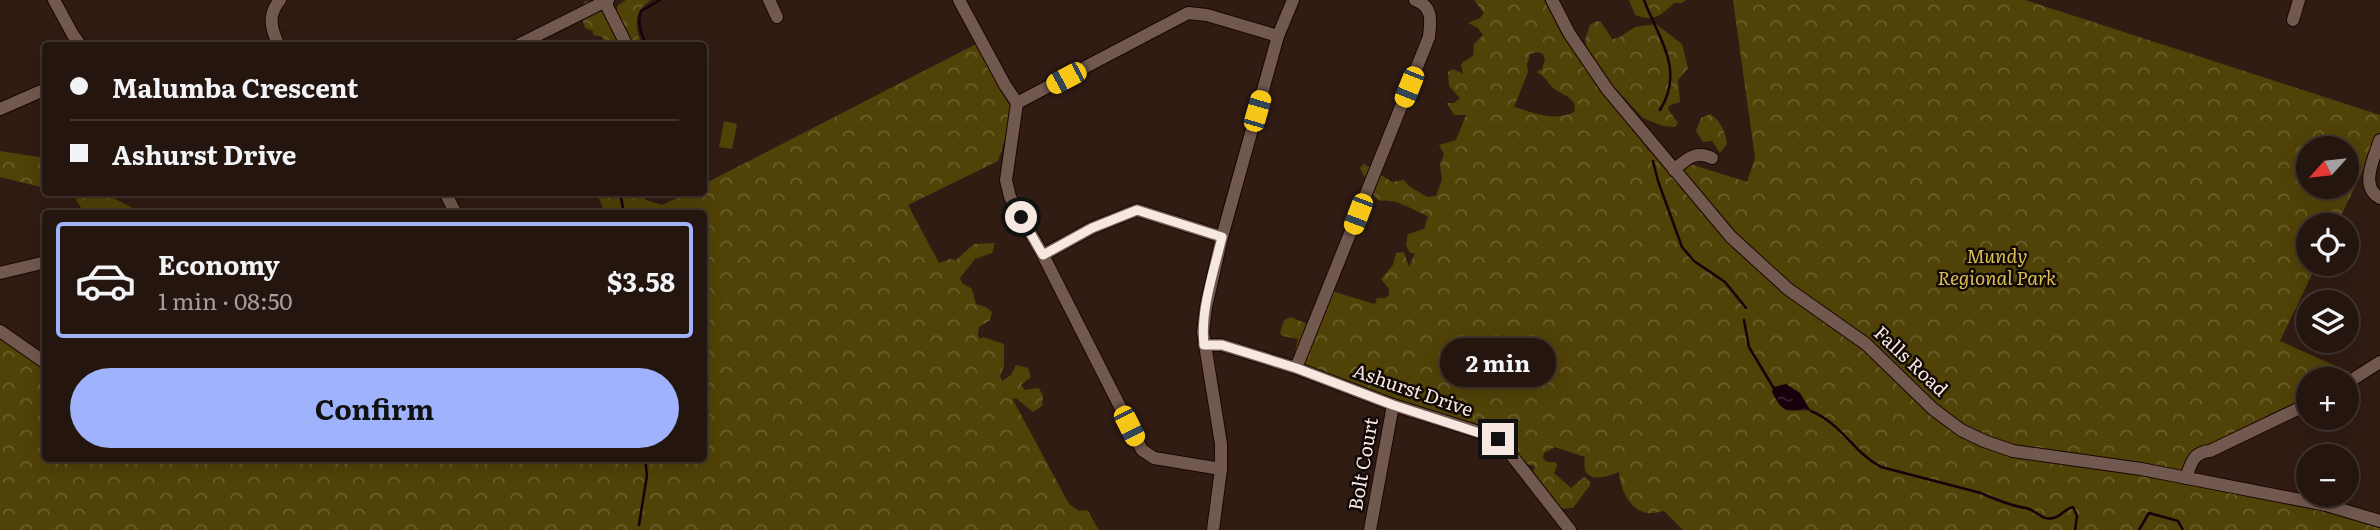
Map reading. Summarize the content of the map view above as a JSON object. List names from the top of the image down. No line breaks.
{"streets":{"street":["Falls Road","Ashurst Drive","Bolt Court"]},"crossings":[["Ashurst Drive","Bolt Court"]],"parks":["Mundy Regional Park"],"north":"bottom left","page":{"banner":["Malumba Crescent","Ashurst Drive"],"map_buttons":["+","−"],"list":[{"name":"Economy","note":"1 min · 08:50","value":"$3.58"}],"bubble":"2 min","buttons":"Confirm"}}
